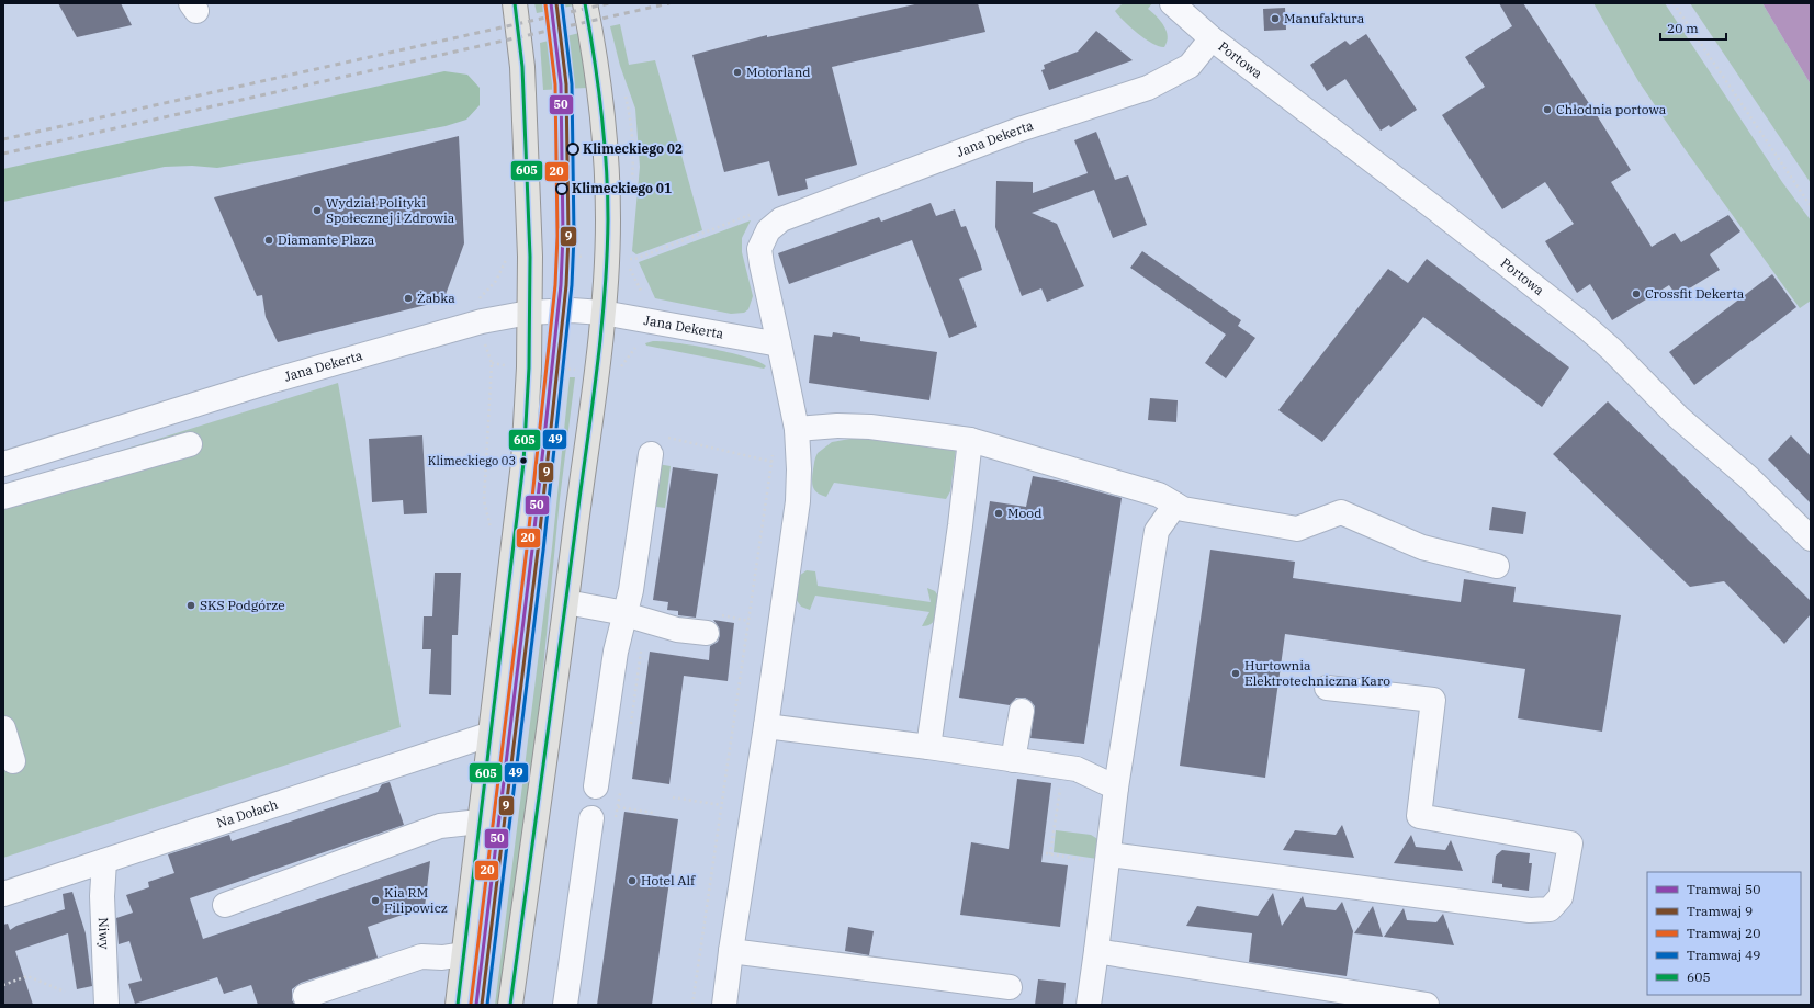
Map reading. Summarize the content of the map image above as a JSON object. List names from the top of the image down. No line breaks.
{"streets":{"street":["Portowa","Jana Dekerta","Na Dołach","Niwy"]},"crossings":[["Portowa","Jana Dekerta"],["Na Dołach","Niwy"]],"places":["Manufaktura","Motorland","Chłodnia portowa","Klimeckiego 02","Klimeckiego 01","Wydział Polityki Społecznej i Zdrowia","Diamante Plaza","Crossfit Dekerta","Żabka","Klimeckiego 03","Mood","SKS Podgórze","Hurtownia Elektrotechniczna Karo","Hotel Alf","Kia RM Filipowicz"],"lines":["tram line 50","tram line 9","tram line 49","transit line 605","tram line 20"],"legend":["Tramwaj 50","Tramwaj 9","Tramwaj 20","Tramwaj 49","605"],"scale_bar":"20 m"}
